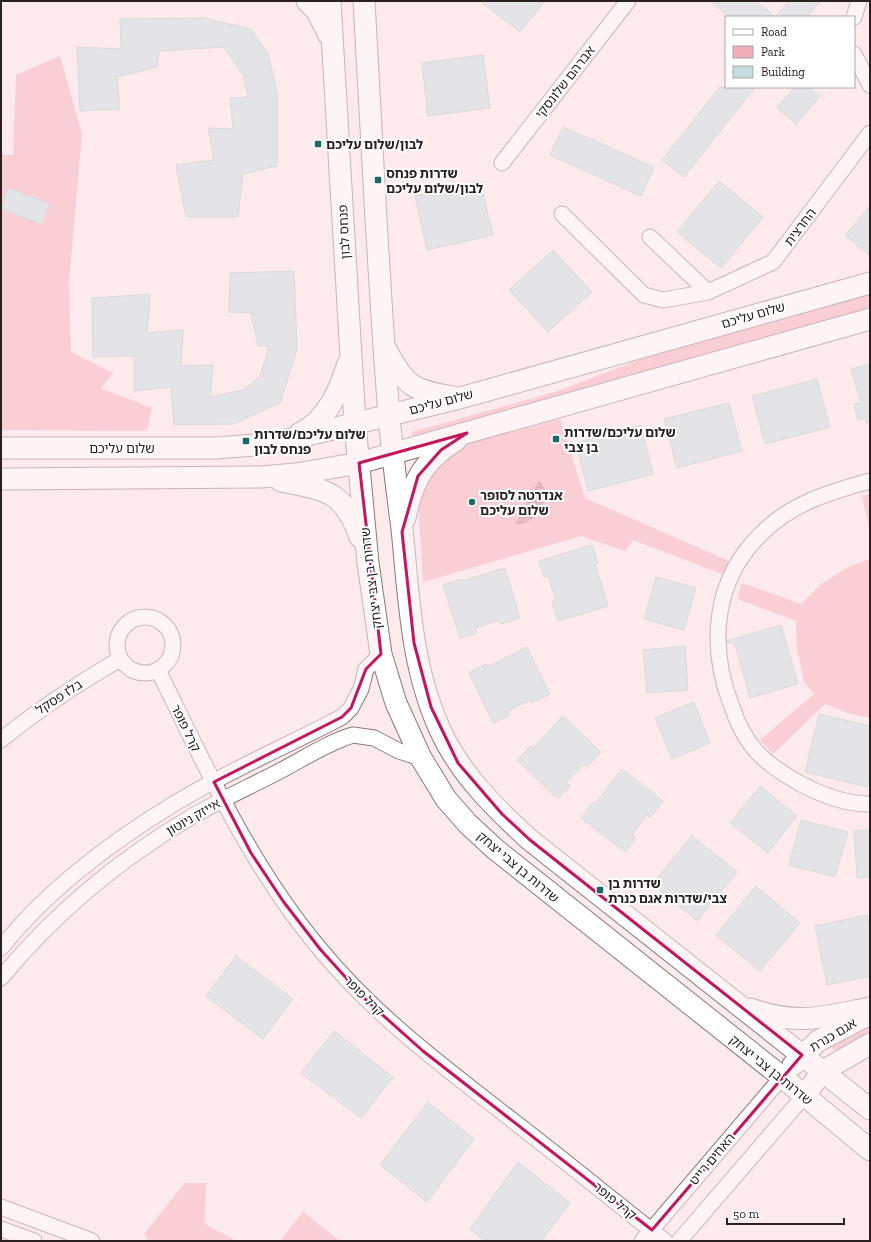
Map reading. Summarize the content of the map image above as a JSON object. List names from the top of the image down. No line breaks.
{"streets":{"main road":["פנחס לבון","שלום עליכם","שדרות בן צבי יצחק","אגם כנרת"],"street":["אברהם שלונסקי","החרצית","בלז פסקל","קרל פופר","אייזק ניוטון","האחים רייט"]},"crossings":[["פנחס לבון","שלום עליכם"],["פנחס לבון","שדרות בן צבי יצחק"],["שדרות בן צבי יצחק","אייזק ניוטון"],["שדרות בן צבי יצחק","אגם כנרת"],["שדרות בן צבי יצחק","האחים רייט"],["בלז פסקל","קרל פופר"],["קרל פופר","אייזק ניוטון"],["קרל פופר","האחים רייט"],["אגם כנרת","האחים רייט"]],"places":{"transit":["לבון/שלום עליכם","שדרות פנחס לבון/שלום עליכם","שלום עליכם/שדרות בן צבי","שלום עליכם/שדרות פנחס לבון","שדרות בן צבי/שדרות אגם כנרת"],"other":["אנדרטה לסופר שלום עליכם"]},"legend":["Road","Park","Building"],"scale_bar":"50 m"}
